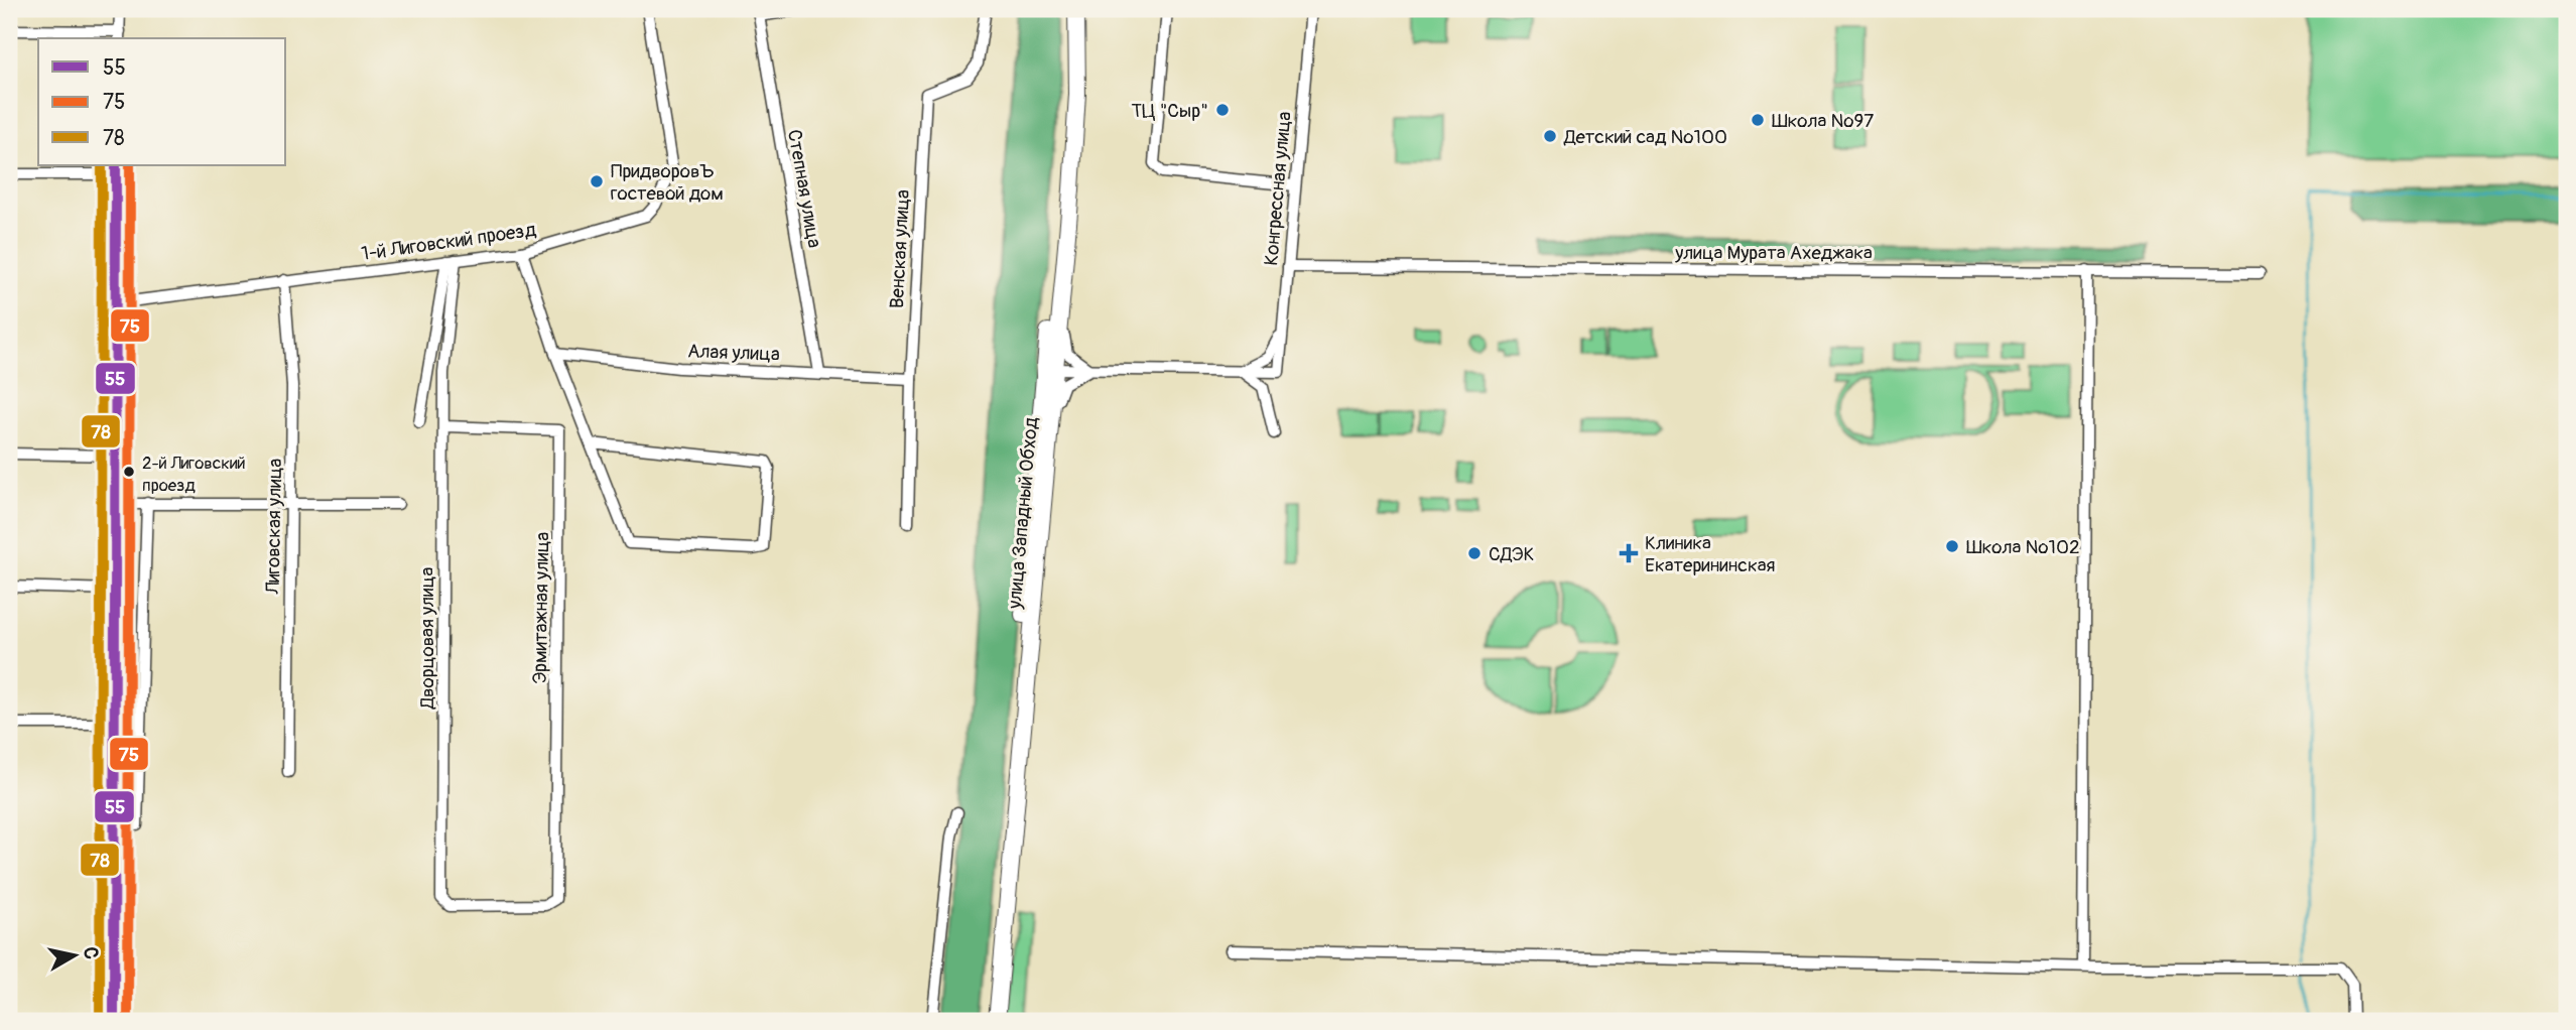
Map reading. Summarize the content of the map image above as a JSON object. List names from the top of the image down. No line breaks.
{"streets":{"highway":["улица Западный Обход"],"street":["Степная улица","Конгрессная улица","1-й Лиговский проезд","Венская улица","улица Мурата Ахеджака","Алая улица","Лиговская улица","Эрмитажная улица","Дворцовая улица"]},"crossings":[["Степная улица","Алая улица"],["Конгрессная улица","улица Мурата Ахеджака"],["1-й Лиговский проезд","Лиговская улица"],["1-й Лиговский проезд","Дворцовая улица"],["Венская улица","Алая улица"],["Эрмитажная улица","Дворцовая улица"]],"places":{"other":["ТЦ \"Сыр\"","Школа №97","Детский сад №100","ПридворовЪ гостевой дом","2-й Лиговский проезд","Школа №102","СДЭК"],"health":["Клиника Екатерининская"]},"lines":["transit line 55","transit line 75","transit line 78"],"legend":["55","75","78"],"north":"right"}
